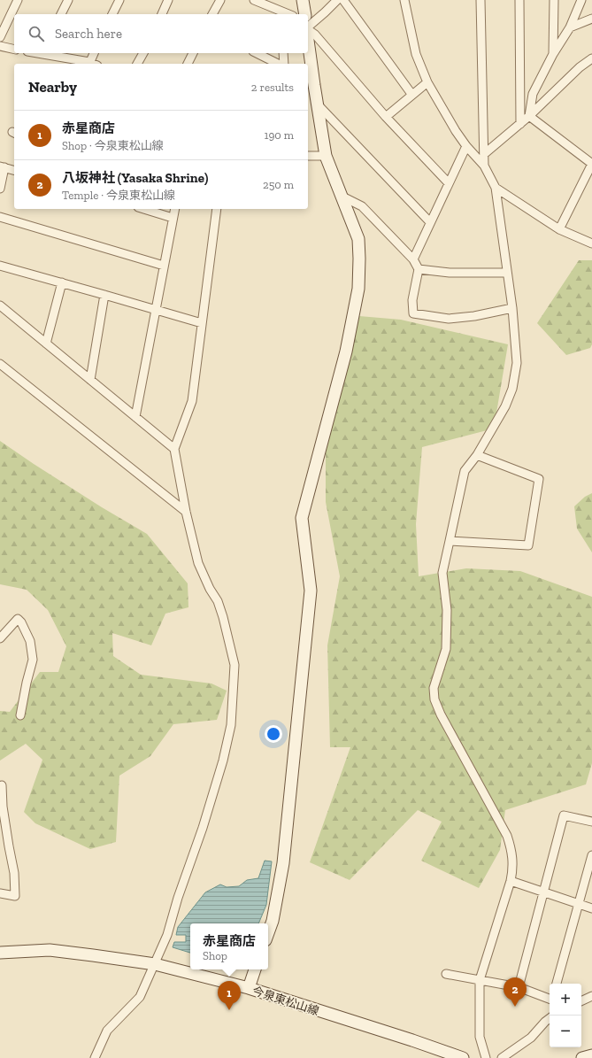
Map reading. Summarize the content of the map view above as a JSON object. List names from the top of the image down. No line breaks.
{"streets":{"street":["今泉東松山線"]},"page":{"search":"Search here","heading":["Nearby","2 results"],"list":[{"mark":"1","name":"赤星商店","note":"Shop · 今泉東松山線","value":"190 m"},{"mark":"2","name":"八坂神社 (Yasaka Shrine)","note":"Temple · 今泉東松山線","value":"250 m"}],"popup":["赤星商店","Shop"],"pins":["2","1"],"map_buttons":["+","−"]}}
